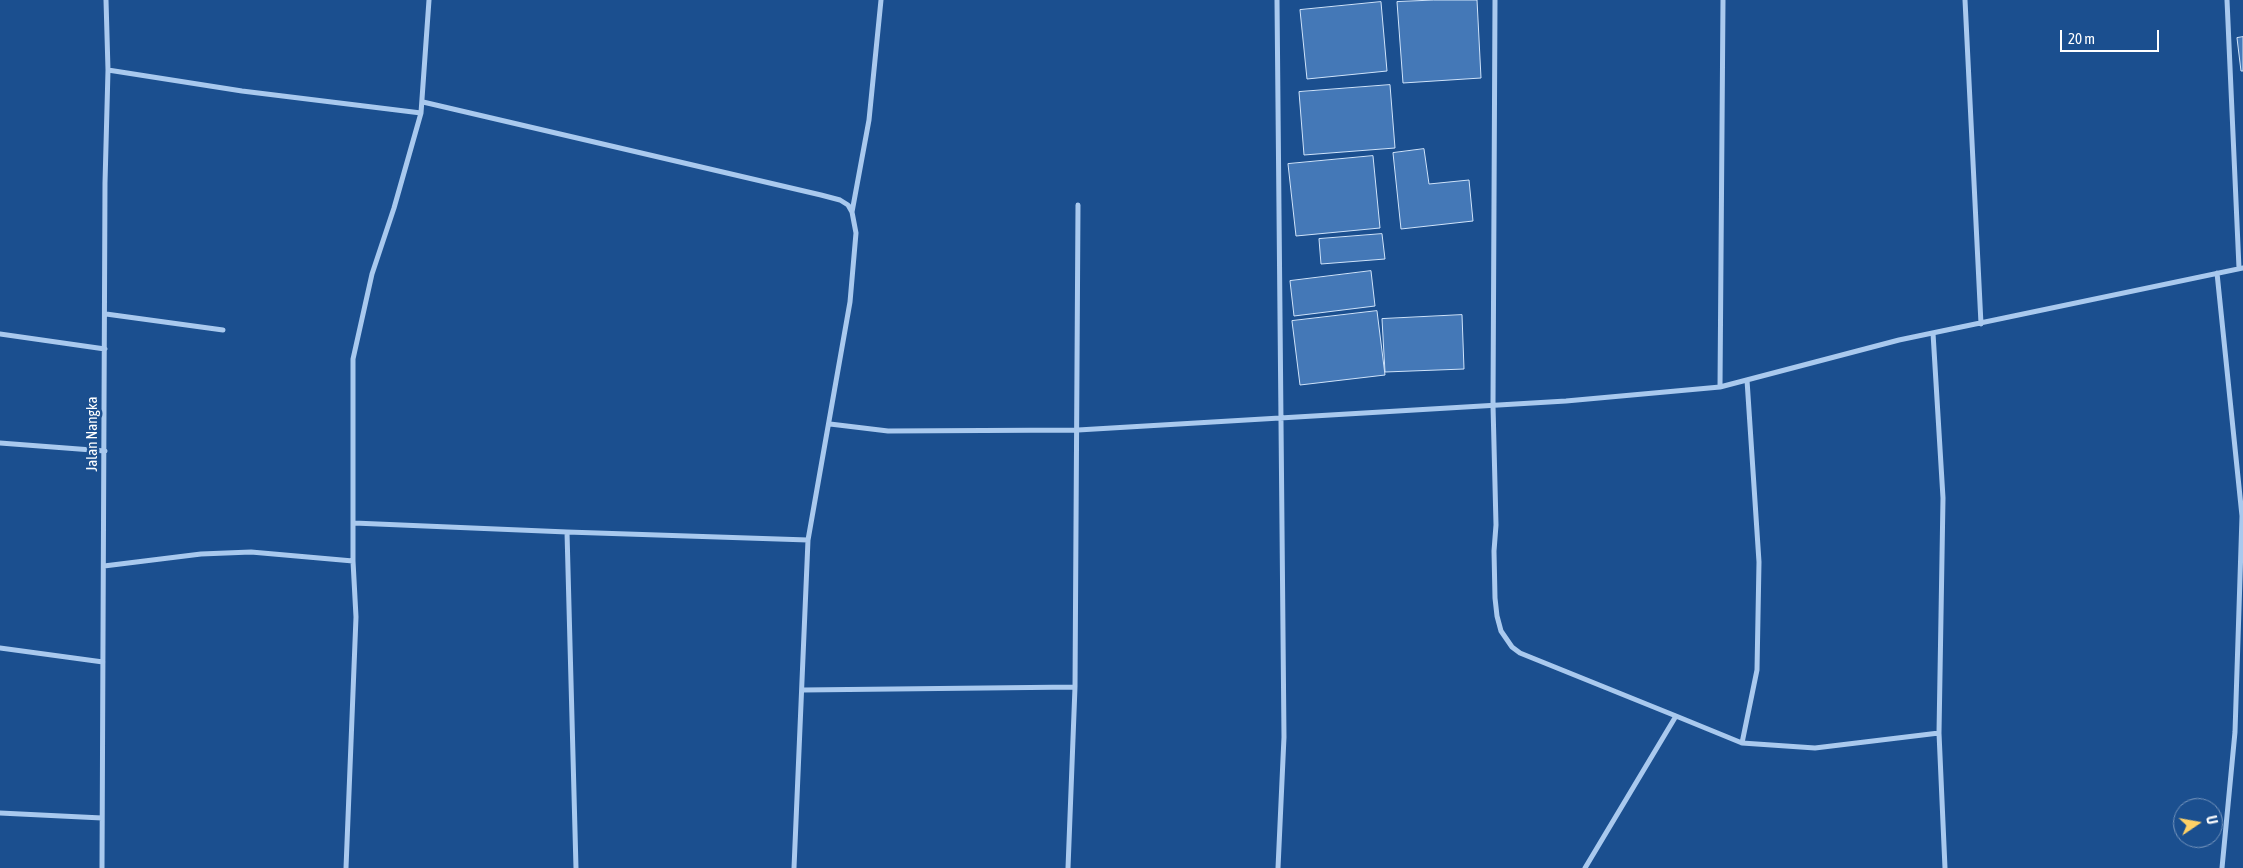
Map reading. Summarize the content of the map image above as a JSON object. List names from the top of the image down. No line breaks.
{"streets":{"street":["Jalan Nangka"]},"scale_bar":"20 m","north":"right"}
